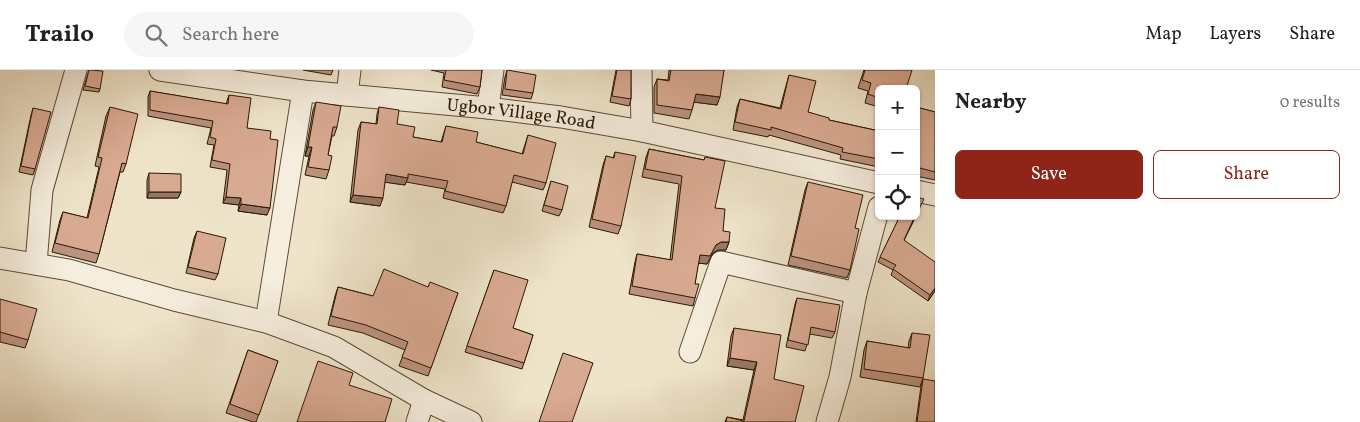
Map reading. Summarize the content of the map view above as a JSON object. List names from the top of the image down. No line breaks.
{"streets":{"street":["Ugbor Village Road"]},"page":{"header":"Trailo","search":"Search here","nav":["Map","Layers","Share"],"heading":["Nearby","0 results"],"map_buttons":["+","−"],"buttons":["Save","Share"]}}
